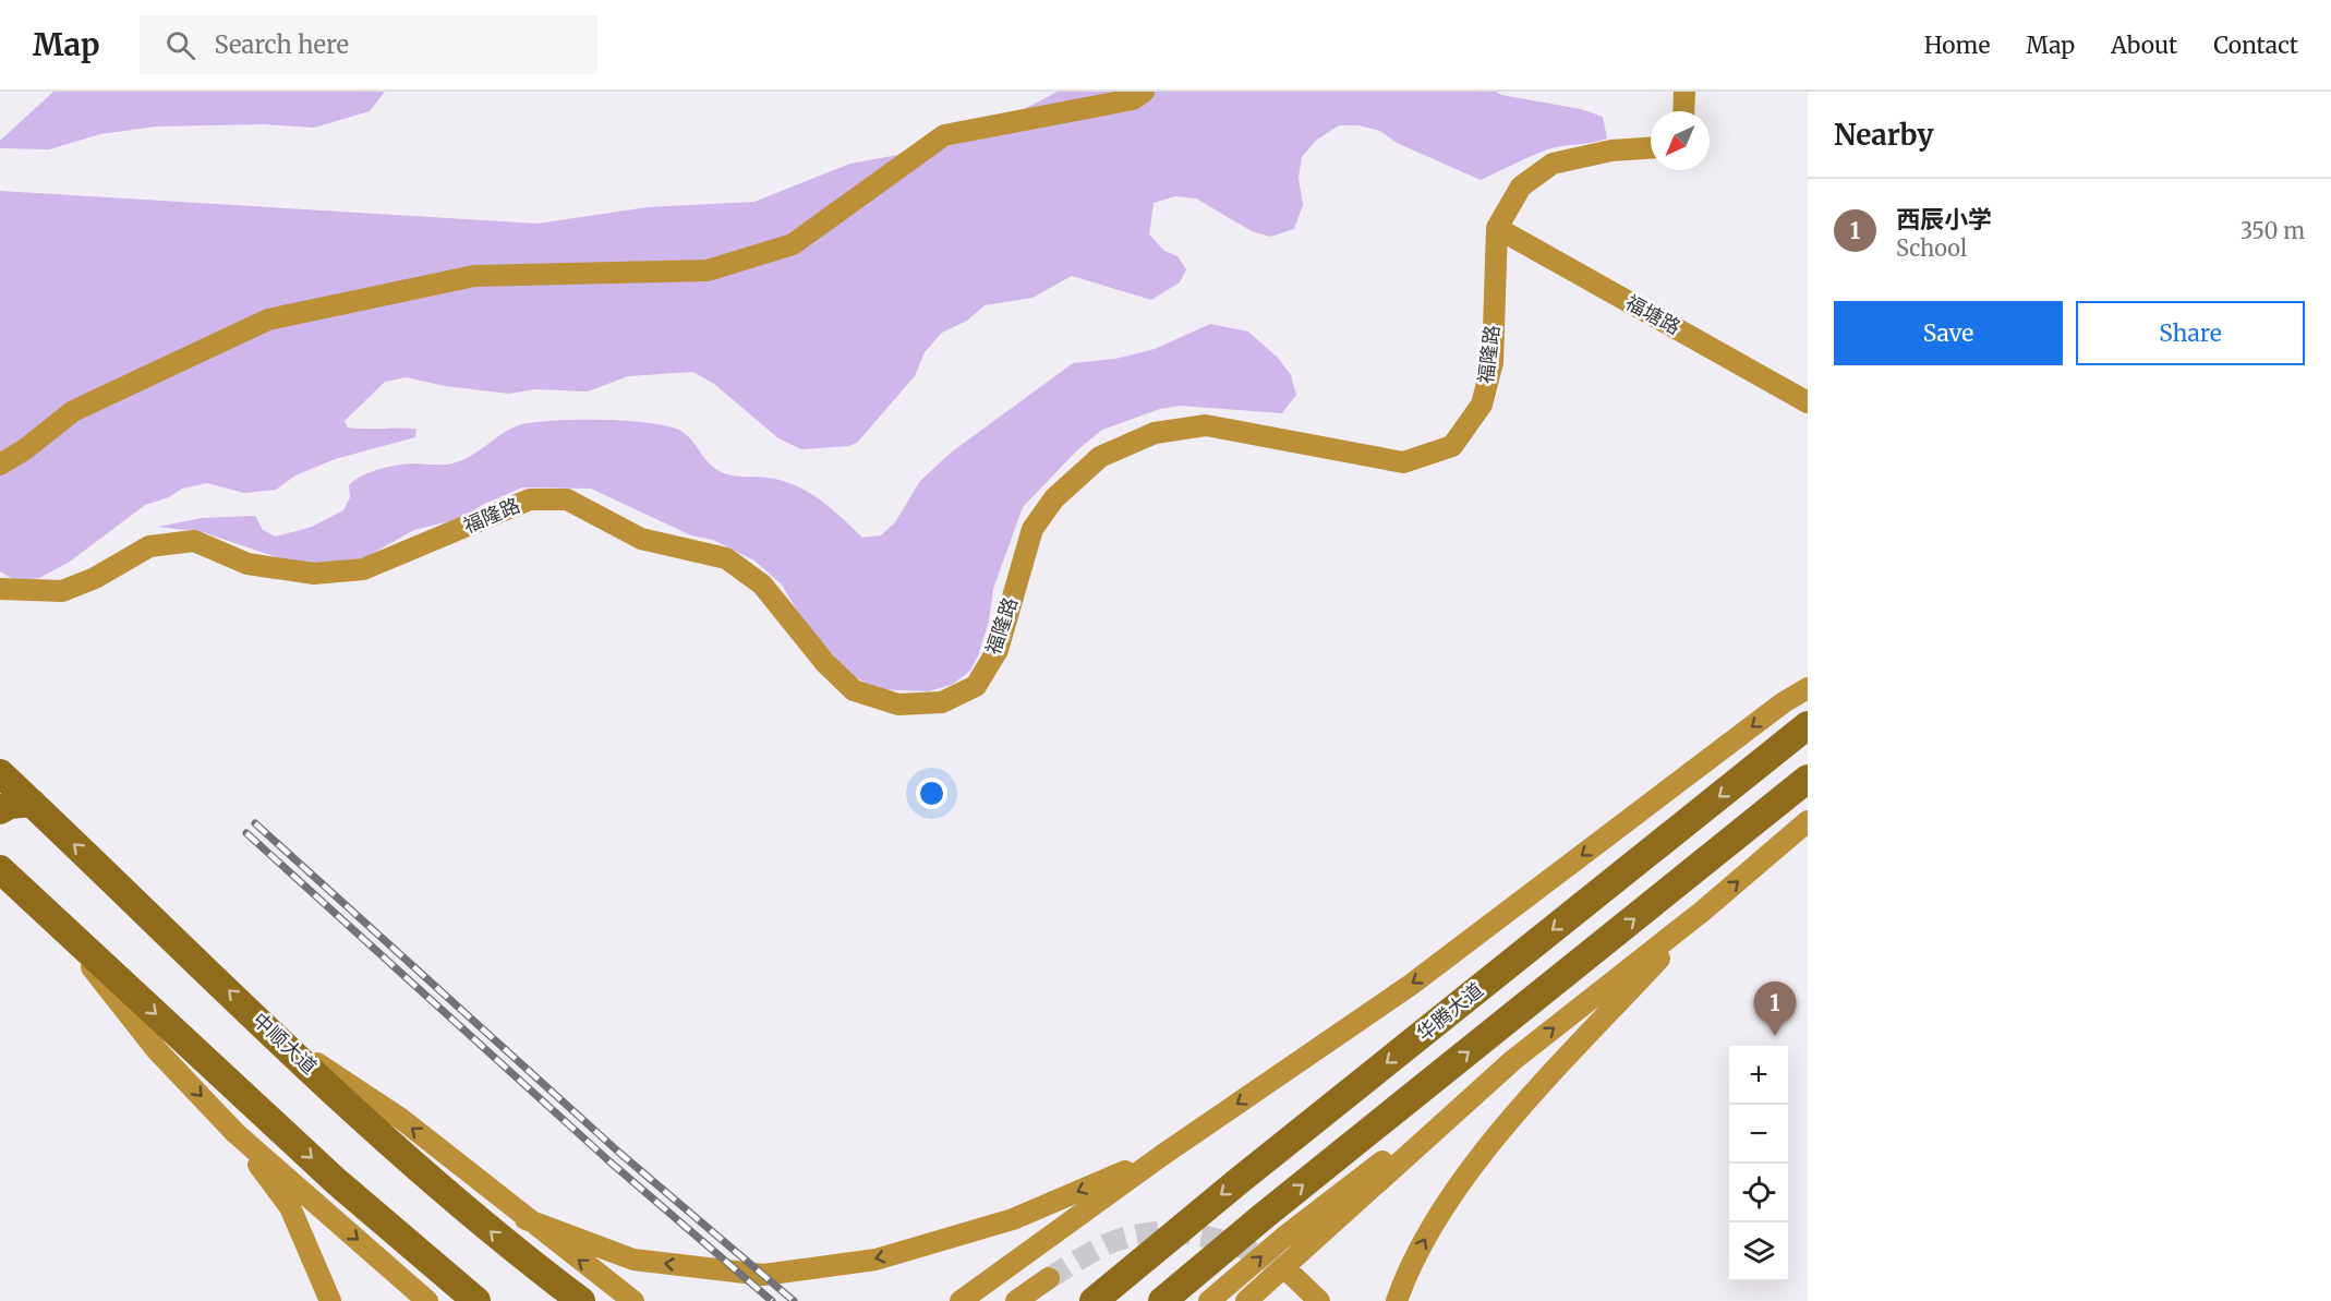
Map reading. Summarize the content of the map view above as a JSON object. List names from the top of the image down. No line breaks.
{"streets":{"highway":["华腾大道","中顺大道"],"main road":["福塘路","福隆路"]},"crossings":[["福塘路","福隆路"]],"north":"bottom left","page":{"header":"Map","search":"Search here","nav":["Home","Map","About","Contact"],"heading":"Nearby","list":[{"mark":"1","name":"西辰小学","note":"School","value":"350 m"}],"buttons":["Save","Share"],"pins":"1","map_buttons":["+","−"]}}
